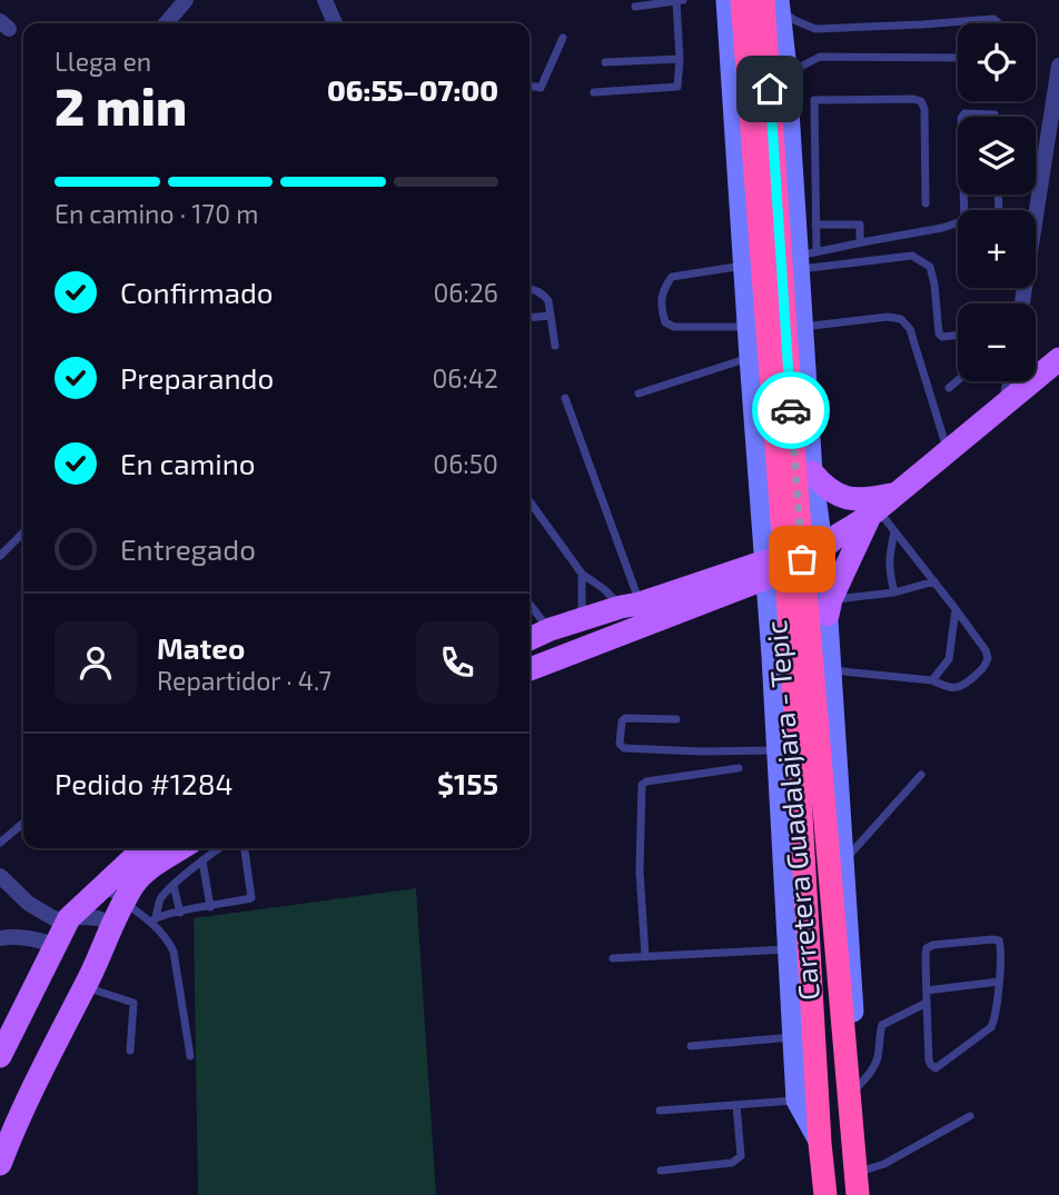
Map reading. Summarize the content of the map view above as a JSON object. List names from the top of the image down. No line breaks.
{"streets":{"highway":["Carretera Guadalajara - Tepic"]},"page":{"map_buttons":["+","−"],"heading":["2 min","Llega en","06:55–07:00"],"panel":["Mateo","Repartidor · 4.7","Pedido #1284","$155"],"bar":"En camino · 170 m","list":[["Confirmado","06:26"],["Preparando","06:42"],["En camino","06:50"],"Entregado"]}}
